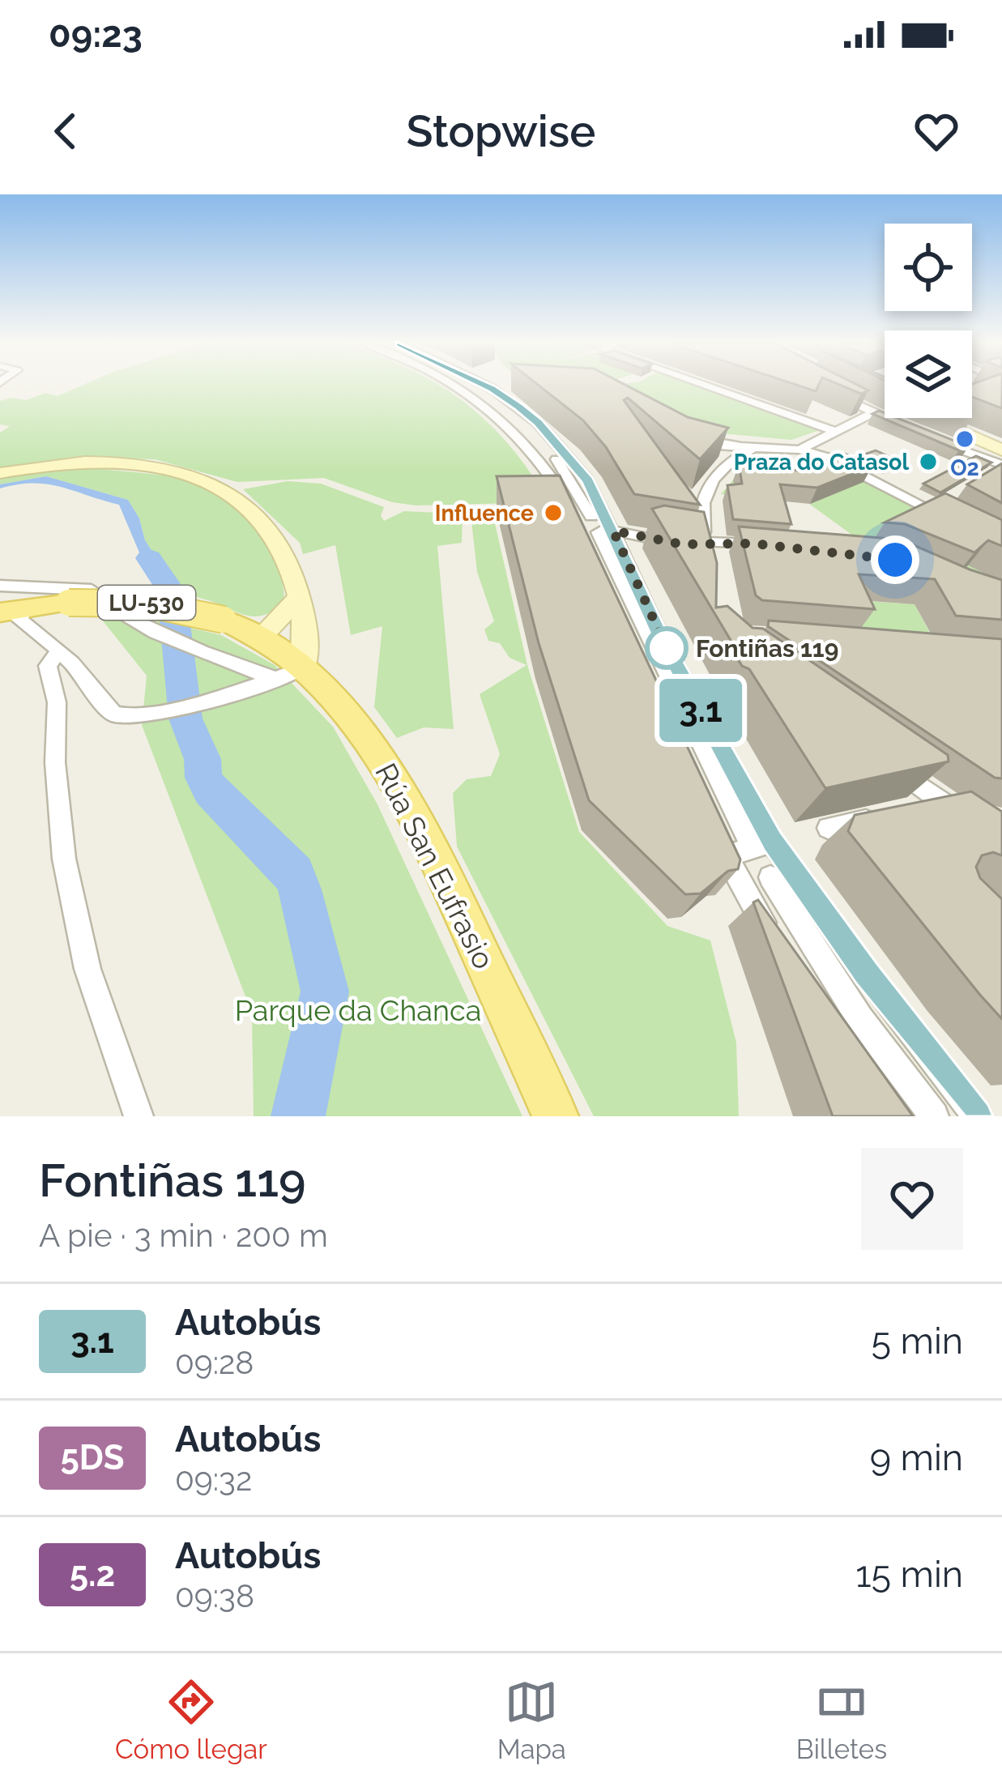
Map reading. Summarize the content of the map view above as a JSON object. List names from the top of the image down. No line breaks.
{"streets":{"main road":["LU-530","Rúa San Eufrasio"]},"crossings":[["LU-530","Rúa San Eufrasio"]],"parks":["Parque da Chanca"],"places":["O2","Praza do Catasol","Influence","Fontiñas 119"],"lines":["bus line 3.1"],"page":{"status":"09:23","header":"Stopwise","on_map":"3.1","heading":["Fontiñas 119","A pie · 3 min · 200 m"],"list":[{"mark":"3.1","name":"Autobús","note":"09:28","value":"5 min"},{"mark":"5DS","name":"Autobús","note":"09:32","value":"9 min"},{"mark":"5.2","name":"Autobús","note":"09:38","value":"15 min"}],"tabs":["Cómo llegar","Mapa","Billetes"]}}
